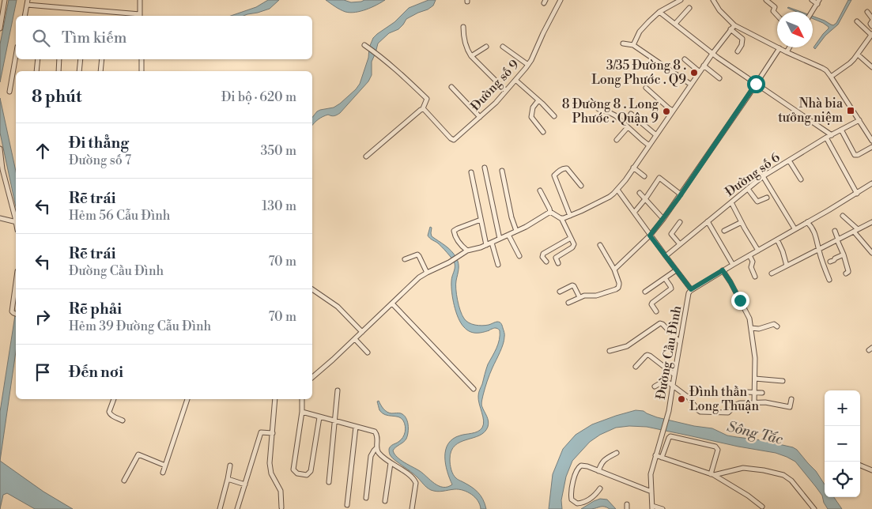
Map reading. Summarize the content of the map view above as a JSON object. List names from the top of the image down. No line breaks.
{"streets":{"street":["Đường số 9","Đường số 6","Đường Cầu Đình"]},"water":["Sông Tắc"],"places":{"other":["3/35 Đường 8 . Long Phước . Q9","8 Đường 8 . Long Phước . Quận 9","Đình thần Long Thuận"],"transit":["Nhà bia tưởng niệm"]},"north":"bottom right","page":{"search":"Tìm kiếm","heading":["8 phút","Đi bộ · 620 m"],"list":[["Đi thẳng","Đường số 7","350 m"],["Rẽ trái","Hẻm 56 Cẫu Đình","130 m"],["Rẽ trái","Đường Cầu Đình","70 m"],["Rẽ phải","Hẻm 39 Đường Cẫu Đình","70 m"],"Đến nơi"],"map_buttons":["+","−"]}}
